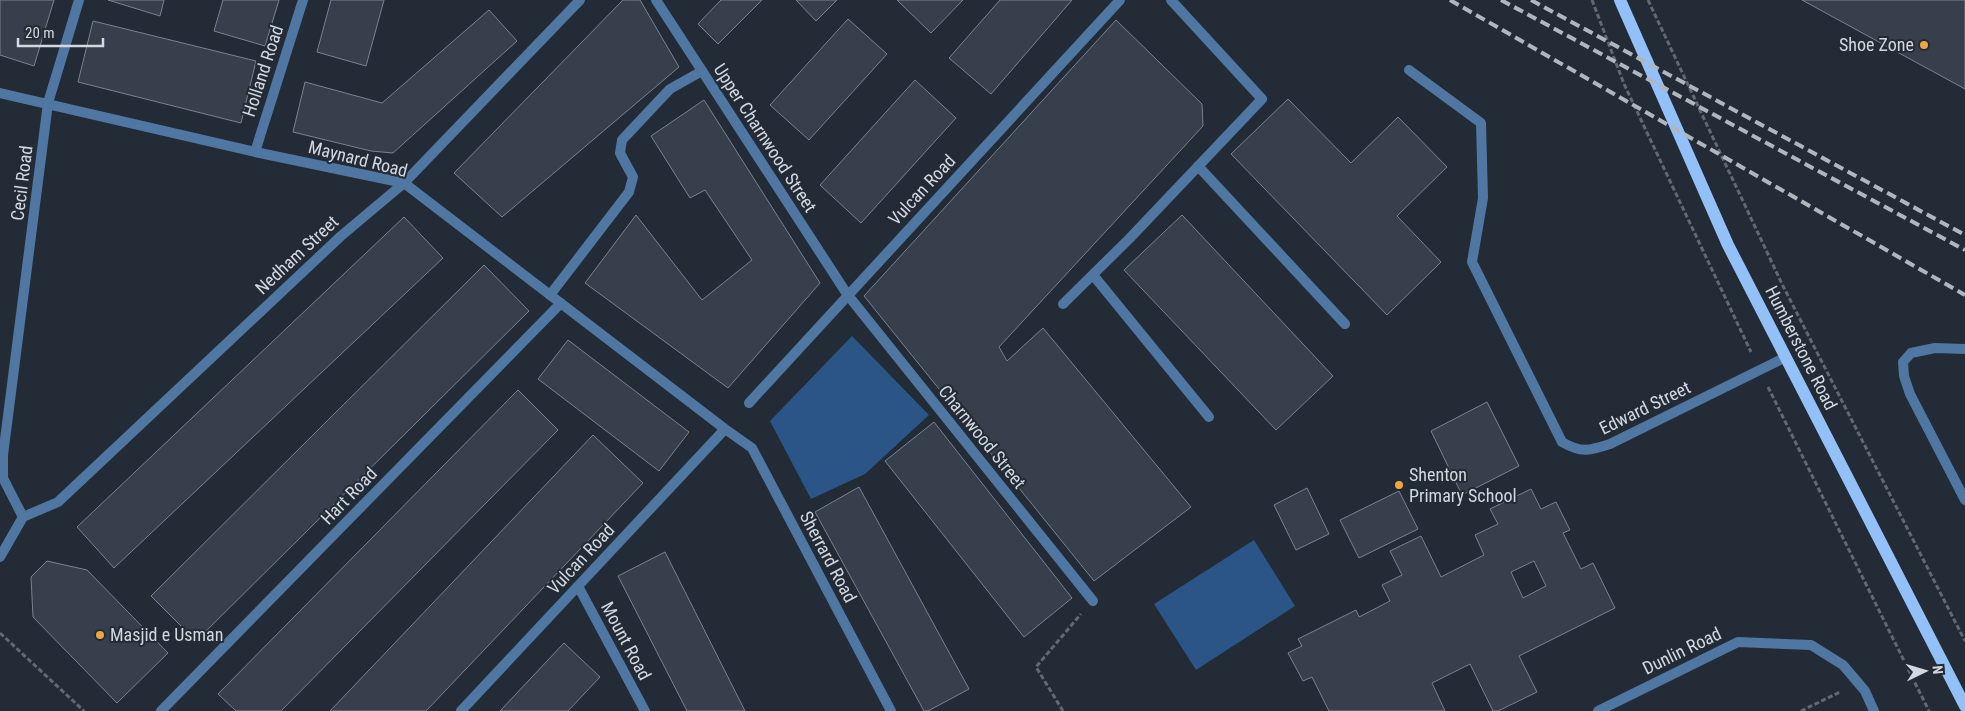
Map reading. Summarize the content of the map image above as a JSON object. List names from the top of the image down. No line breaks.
{"streets":{"main road":["Humberstone Road"],"street":["Holland Road","Upper Charnwood Street","Maynard Road","Cecil Road","Vulcan Road","Nedham Street","Edward Street","Charnwood Street","Hart Road","Sherrard Road","Mount Road","Dunlin Road"]},"crossings":[["Holland Road","Maynard Road"],["Upper Charnwood Street","Vulcan Road"],["Upper Charnwood Street","Charnwood Street"],["Maynard Road","Cecil Road"],["Maynard Road","Vulcan Road"],["Maynard Road","Nedham Street"],["Maynard Road","Hart Road"],["Maynard Road","Sherrard Road"],["Cecil Road","Nedham Street"],["Vulcan Road","Charnwood Street"],["Vulcan Road","Sherrard Road"],["Vulcan Road","Mount Road"],["Humberstone Road","Edward Street"]],"places":["Shoe Zone","Shenton Primary School","Masjid e Usman"],"scale_bar":"20 m","north":"right"}
